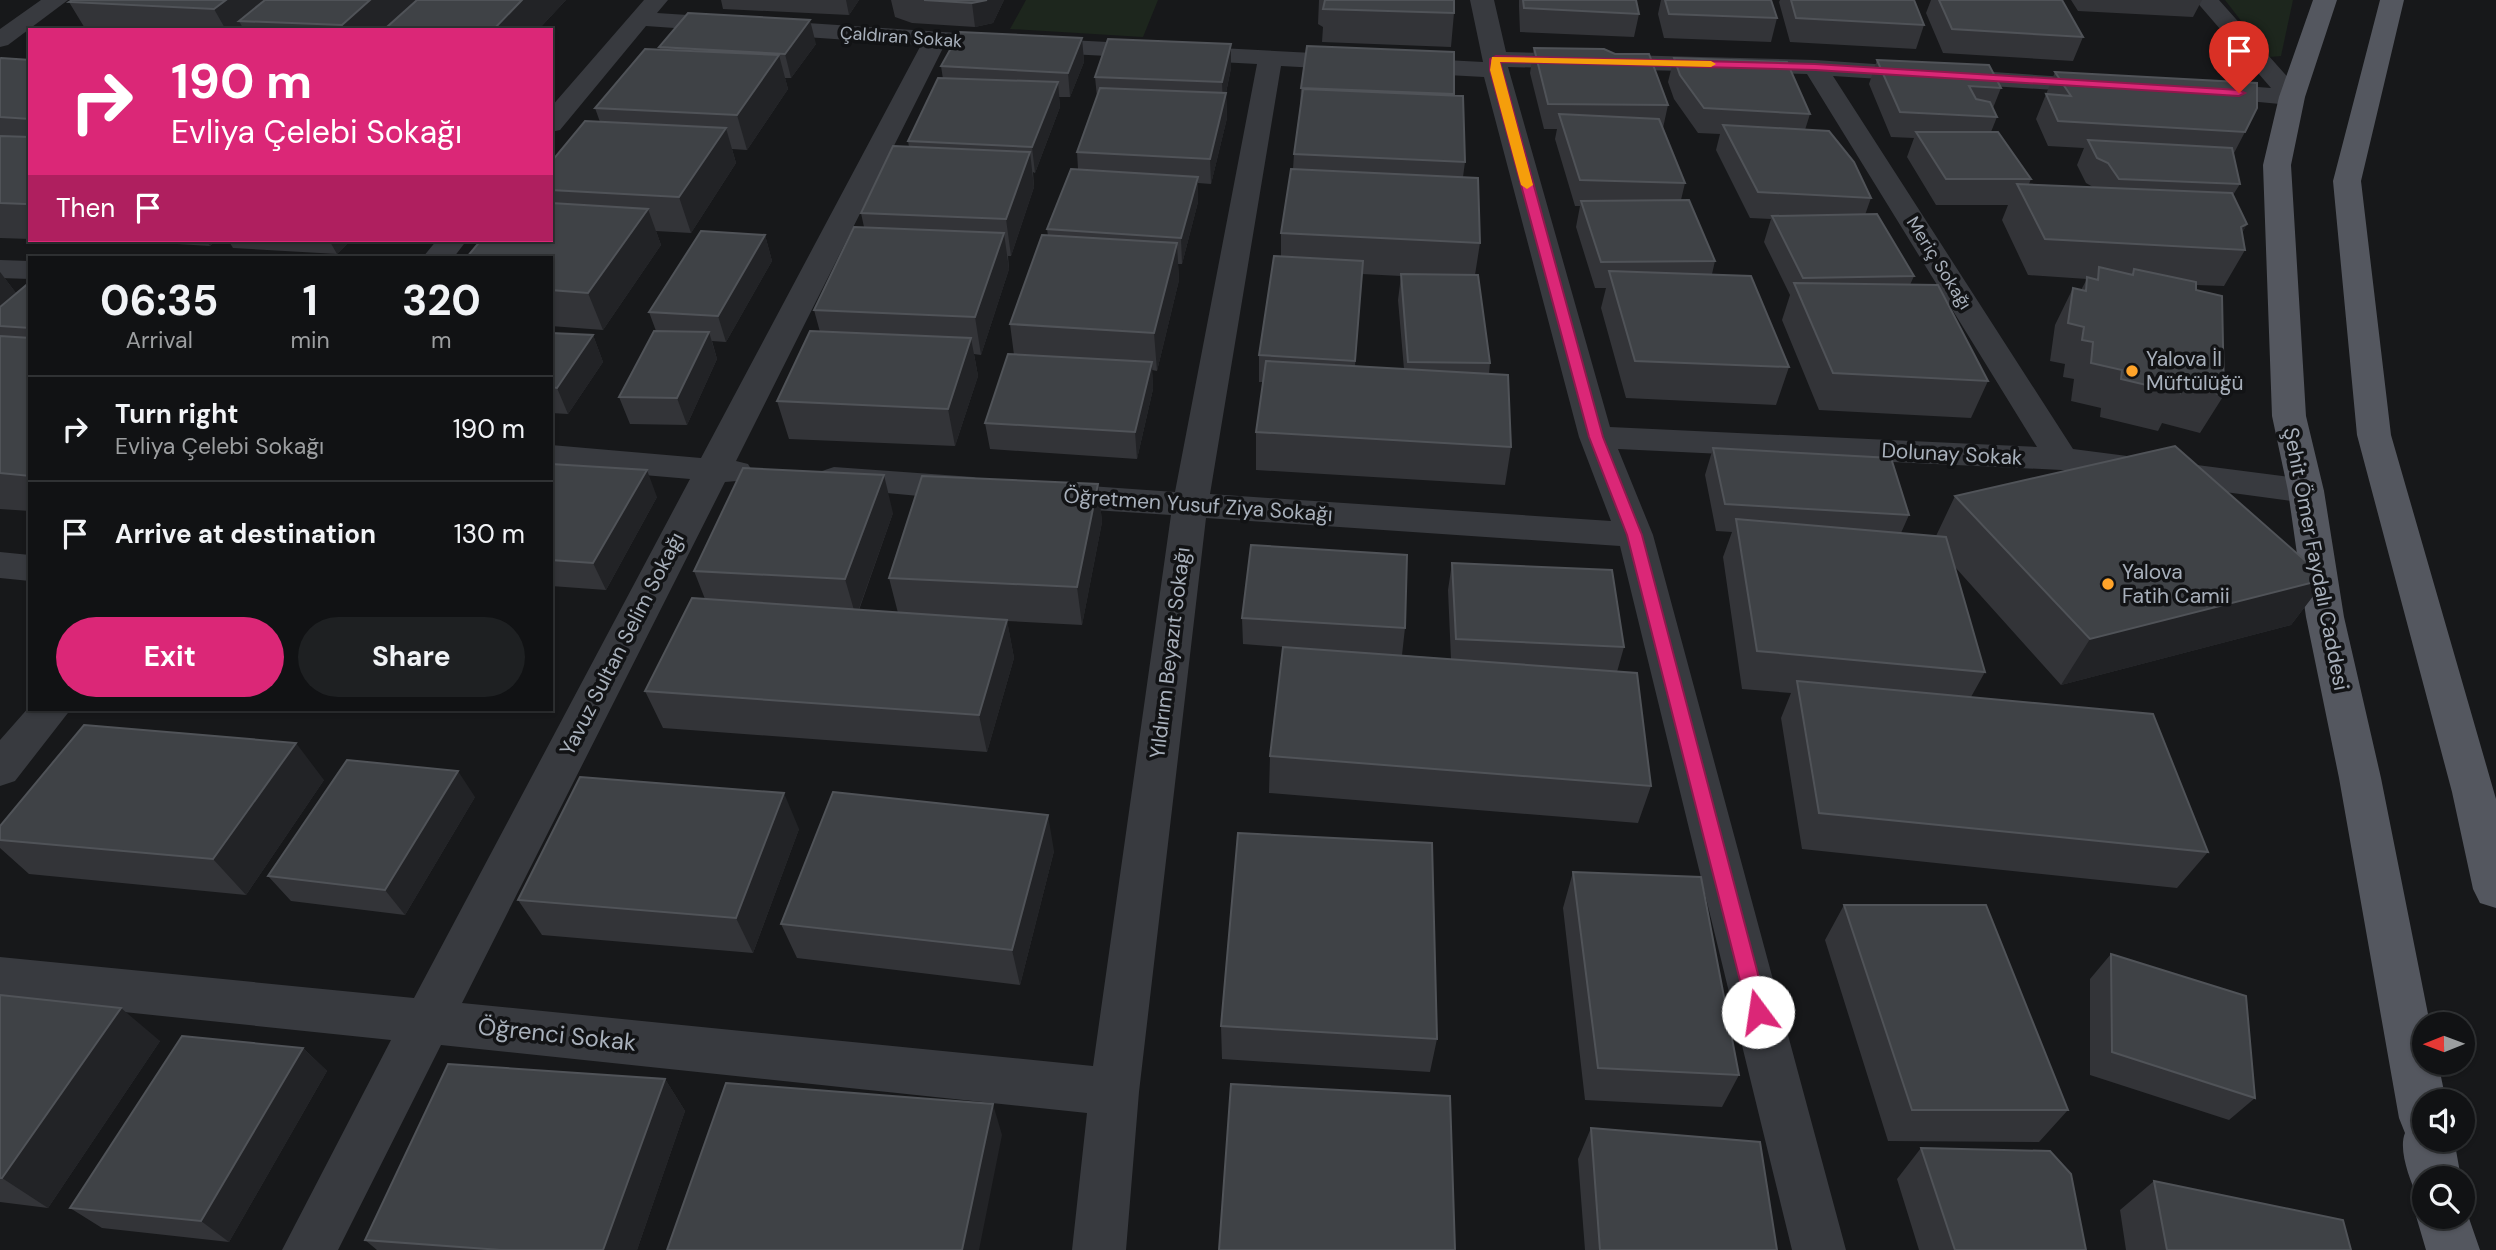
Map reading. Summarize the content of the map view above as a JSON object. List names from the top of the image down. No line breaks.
{"streets":{"main road":["Şehit Ömer Faydalı Caddesi"],"street":["Çaldıran Sokak","Meriç Sokağı","Dolunay Sokak","Öğretmen Yusuf Ziya Sokağı","Yavuz Sultan Selim Sokağı","Yıldırım Beyazıt Sokağı","Öğrenci Sokak"]},"crossings":[["Çaldıran Sokak","Yavuz Sultan Selim Sokağı"],["Meriç Sokağı","Dolunay Sokak"],["Dolunay Sokak","Şehit Ömer Faydalı Caddesi"],["Öğretmen Yusuf Ziya Sokağı","Yıldırım Beyazıt Sokağı"],["Yavuz Sultan Selim Sokağı","Öğrenci Sokak"],["Yıldırım Beyazıt Sokağı","Öğrenci Sokak"]],"places":["Yalova İl Müftülüğü","Yalova Fatih Camii"],"north":"left","page":{"turn":["190 m","Evliya Çelebi Sokağı"],"then":"Then","eta":["06:35","Arrival","1","min","320","m"],"list":[{"name":"Turn right","note":"Evliya Çelebi Sokağı","value":"190 m"},{"name":"Arrive at destination","value":"130 m"}],"buttons":["Exit","Share"]}}
